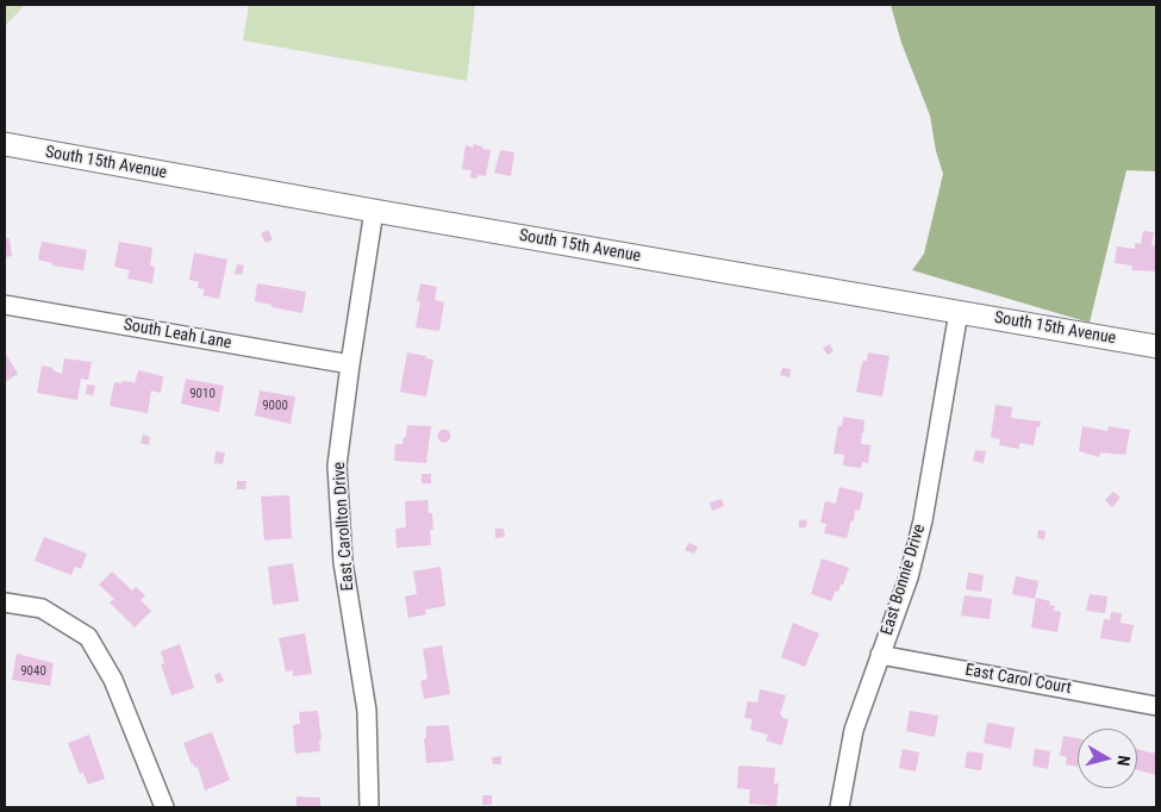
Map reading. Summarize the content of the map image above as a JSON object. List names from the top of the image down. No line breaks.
{"streets":{"street":["South 15th Avenue","South Leah Lane","East Carollton Drive","East Bonnie Drive","East Carol Court"]},"crossings":[["South 15th Avenue","East Carollton Drive"],["South 15th Avenue","East Bonnie Drive"],["South Leah Lane","East Carollton Drive"],["East Bonnie Drive","East Carol Court"]],"house_numbers":["9010","9000","9040"],"north":"right"}
